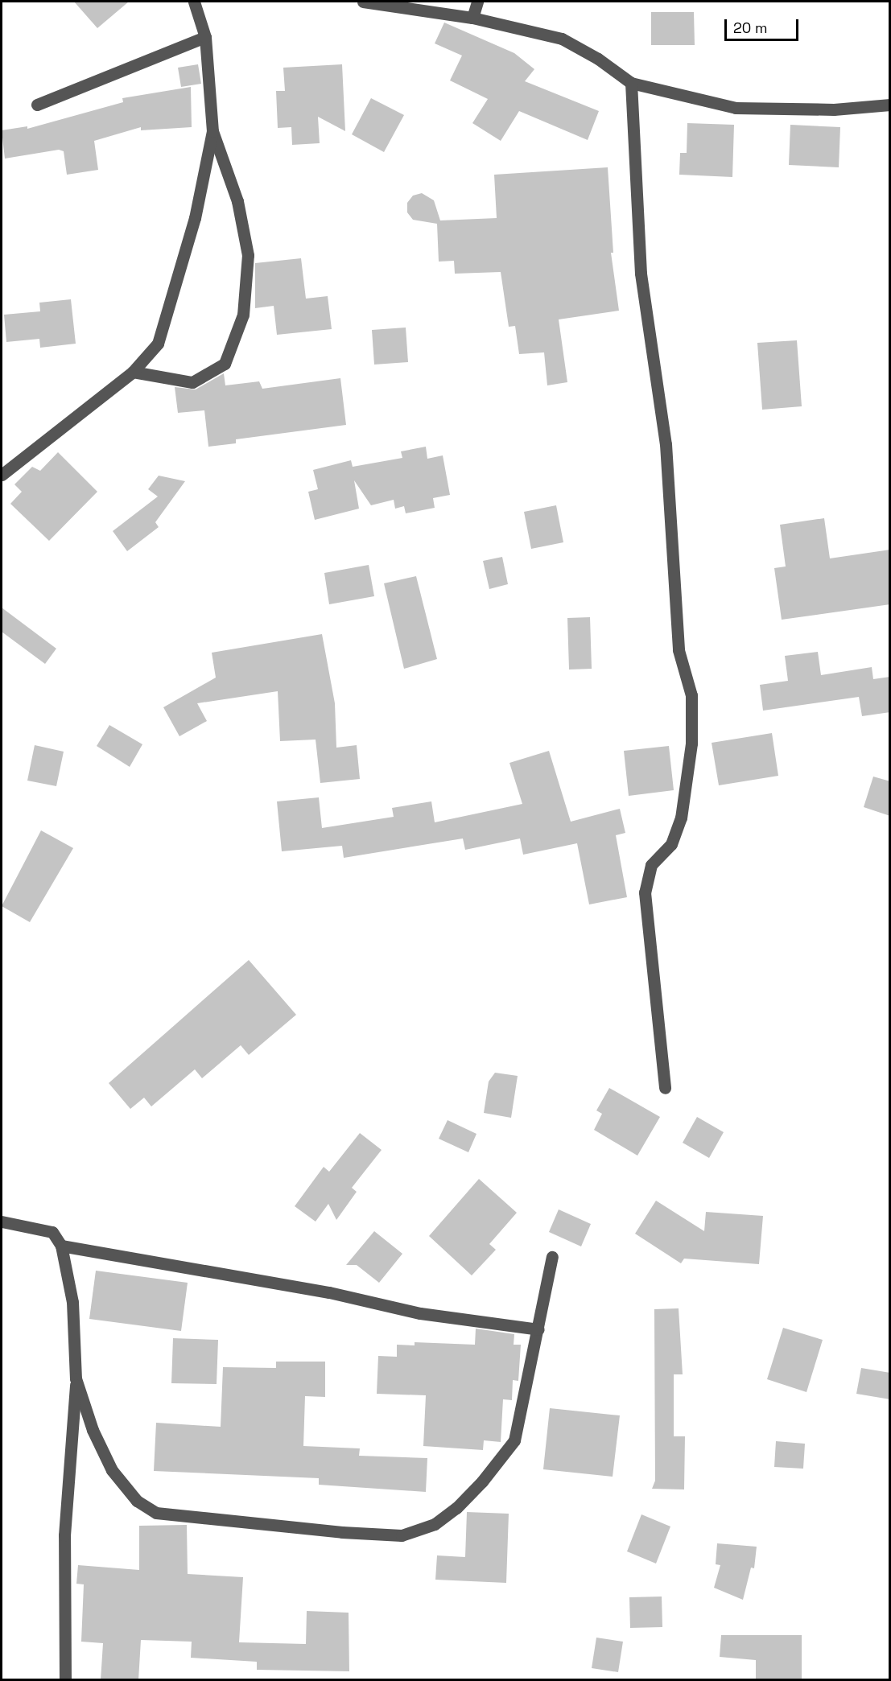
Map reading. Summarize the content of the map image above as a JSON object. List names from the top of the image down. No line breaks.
{"scale_bar":"20 m"}
